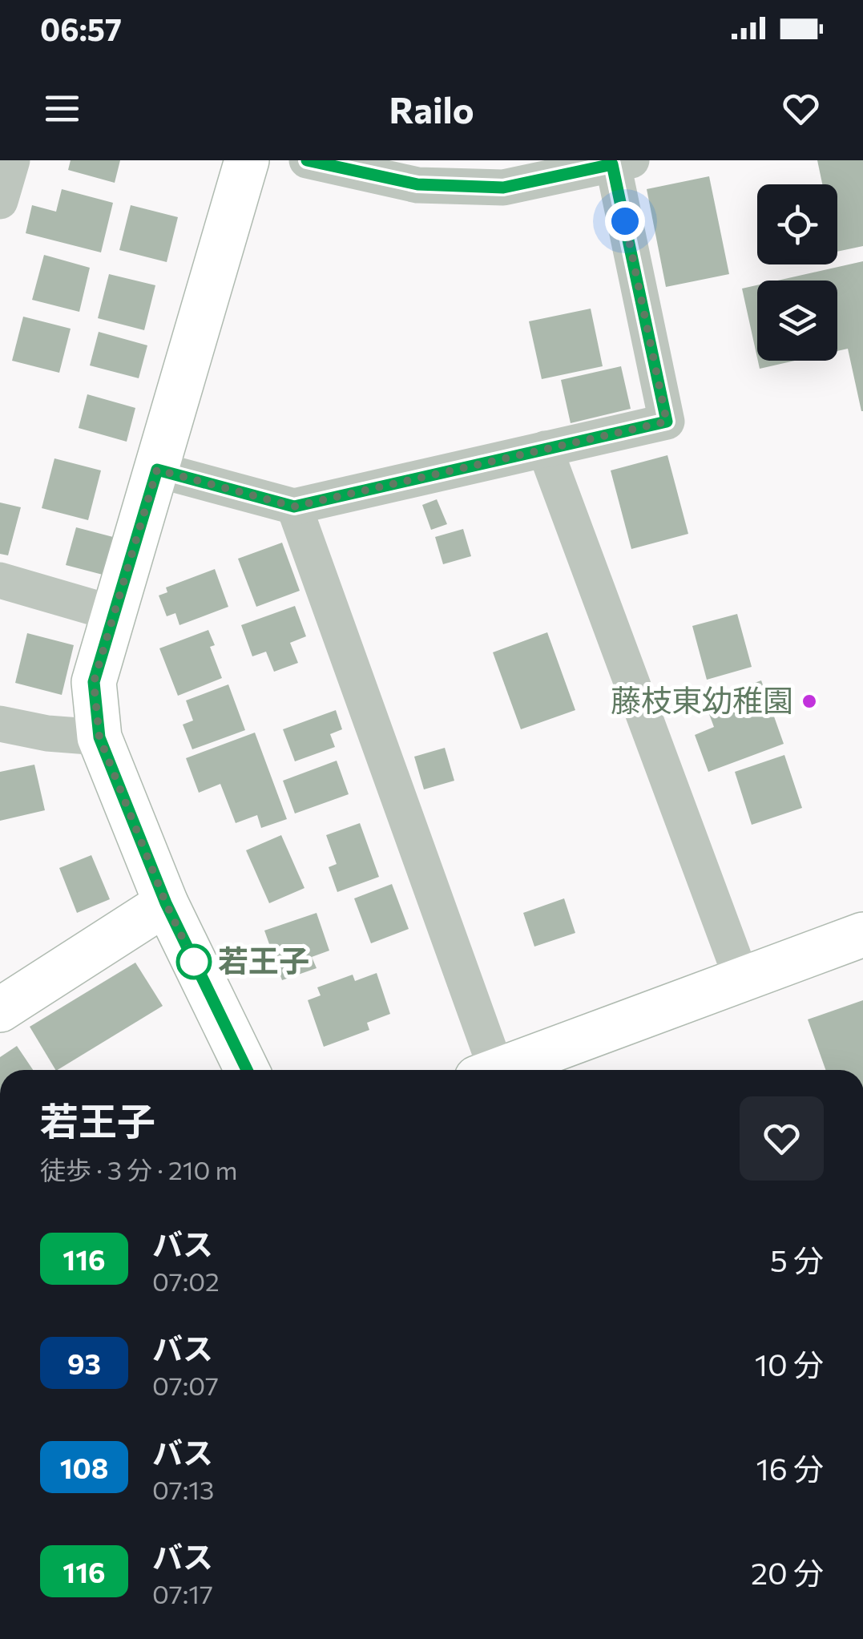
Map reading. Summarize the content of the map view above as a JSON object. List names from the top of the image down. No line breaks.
{"places":["藤枝東幼稚園","若王子"],"lines":["bus line 116"],"page":{"status":"06:57","header":"Railo","heading":["若王子","徒歩 · 3 分 · 210 m"],"list":[{"mark":"116","name":"バス","note":"07:02","value":"5 分"},{"mark":"93","name":"バス","note":"07:07","value":"10 分"},{"mark":"108","name":"バス","note":"07:13","value":"16 分"},{"mark":"116","name":"バス","note":"07:17","value":"20 分"}]}}
